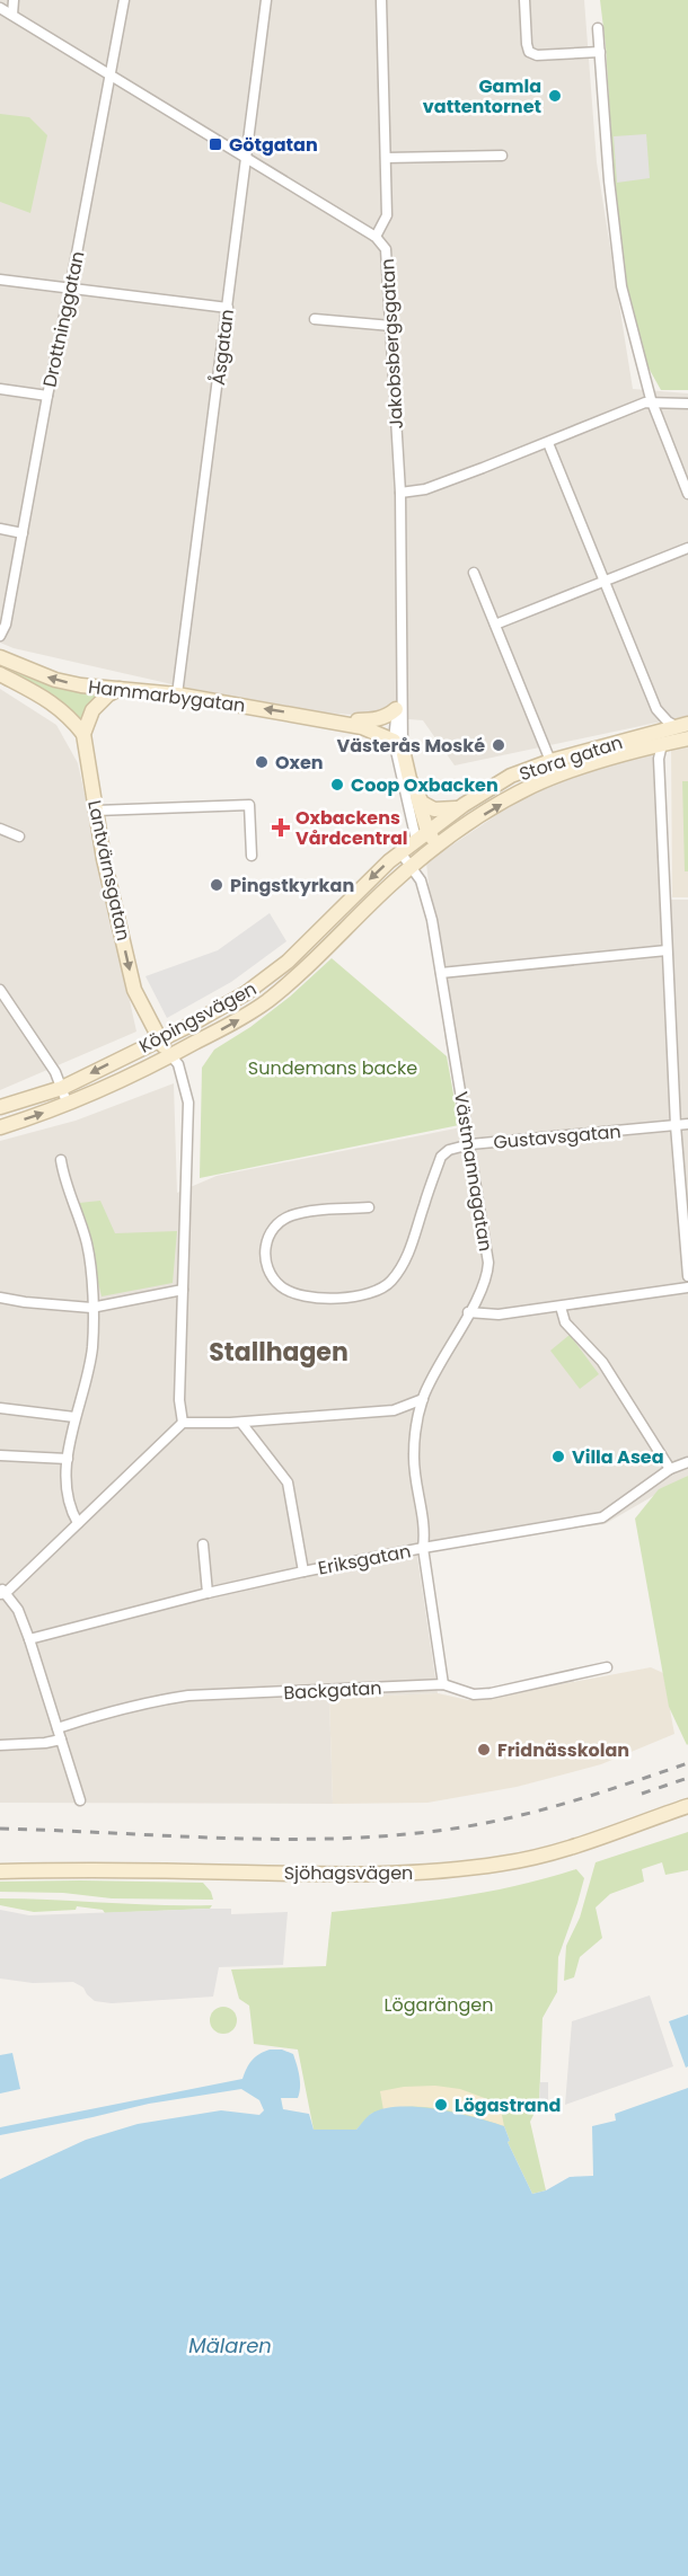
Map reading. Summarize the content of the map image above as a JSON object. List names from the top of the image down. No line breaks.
{"streets":{"main road":["Hammarbygatan","Stora gatan","Lantvärnsgatan","Köpingsvägen","Sjöhagsvägen"],"street":["Drottninggatan","Jakobsbergsgatan","Åsgatan","Gustavsgatan","Västmannagatan","Eriksgatan","Backgatan"]},"crossings":[["Jakobsbergsgatan","Hammarbygatan"],["Jakobsbergsgatan","Köpingsvägen"],["Åsgatan","Hammarbygatan"],["Hammarbygatan","Lantvärnsgatan"],["Stora gatan","Köpingsvägen"],["Lantvärnsgatan","Köpingsvägen"],["Köpingsvägen","Västmannagatan"],["Gustavsgatan","Västmannagatan"],["Västmannagatan","Eriksgatan"],["Västmannagatan","Backgatan"]],"one_way":["Lantvärnsgatan"],"districts":["Stallhagen"],"water":["Mälaren"],"parks":["Sundemans backe","Lögarängen"],"places":{"other":["Gamla vattentornet","Västerås Moské","Oxen","Coop Oxbacken","Pingstkyrkan","Villa Asea","Fridnässkolan","Lögastrand"],"transit":["Götgatan"],"health":["Oxbackens Vårdcentral"]}}
